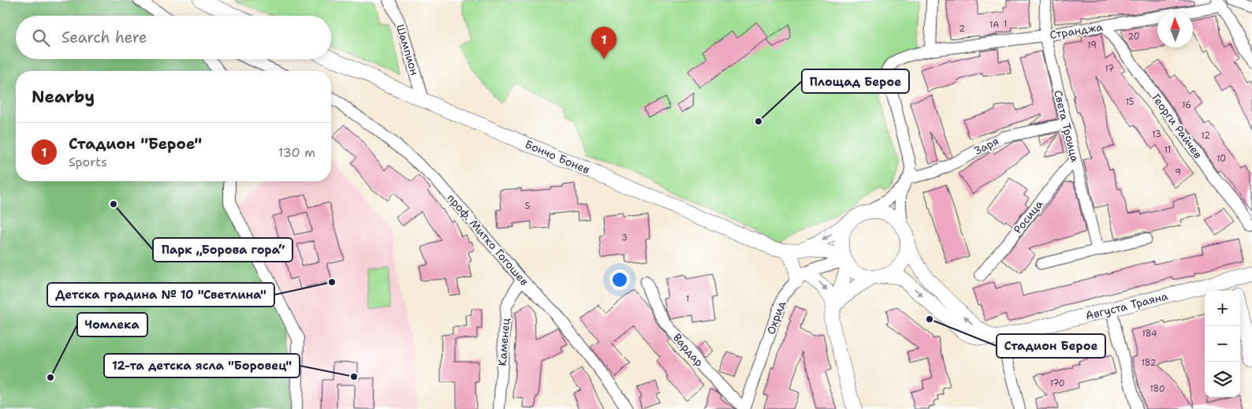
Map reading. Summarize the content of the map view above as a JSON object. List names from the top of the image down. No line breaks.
{"streets":{"street":["Странджа","Шампион","Света Троица","Георги Райчев","Заря","Бончо Бонев","Росица","проф. Митко Гогошев","Августа Траяна","Охрид","Каменец","Вардар"]},"crossings":[["Странджа","Света Троица"],["Странджа","Георги Райчев"],["Странджа","Заря"],["Шампион","Бончо Бонев"],["Света Троица","Заря"],["Света Троица","Росица"],["Бончо Бонев","Августа Траяна"],["Бончо Бонев","Охрид"],["проф. Митко Гогошев","Каменец"],["Августа Траяна","Охрид"],["Охрид","Вардар"]],"places":["Площад Берое","Парк „Борова гора“","Детска градина № 10 \"Светлина\"","Стадион Берое","12-та детска ясла \"Боровец\"","Чомлека"],"house_numbers":["1","1А","2","20","19","17","15","16","13","12","11","10","9","5","3","1","184","182","170","180"],"north":"top","page":{"search":"Search here","pins":"1","heading":"Nearby","list":[{"mark":"1","name":"Стадион \"Берое\"","note":"Sports","value":"130 m"}],"map_buttons":["+","−"]}}
